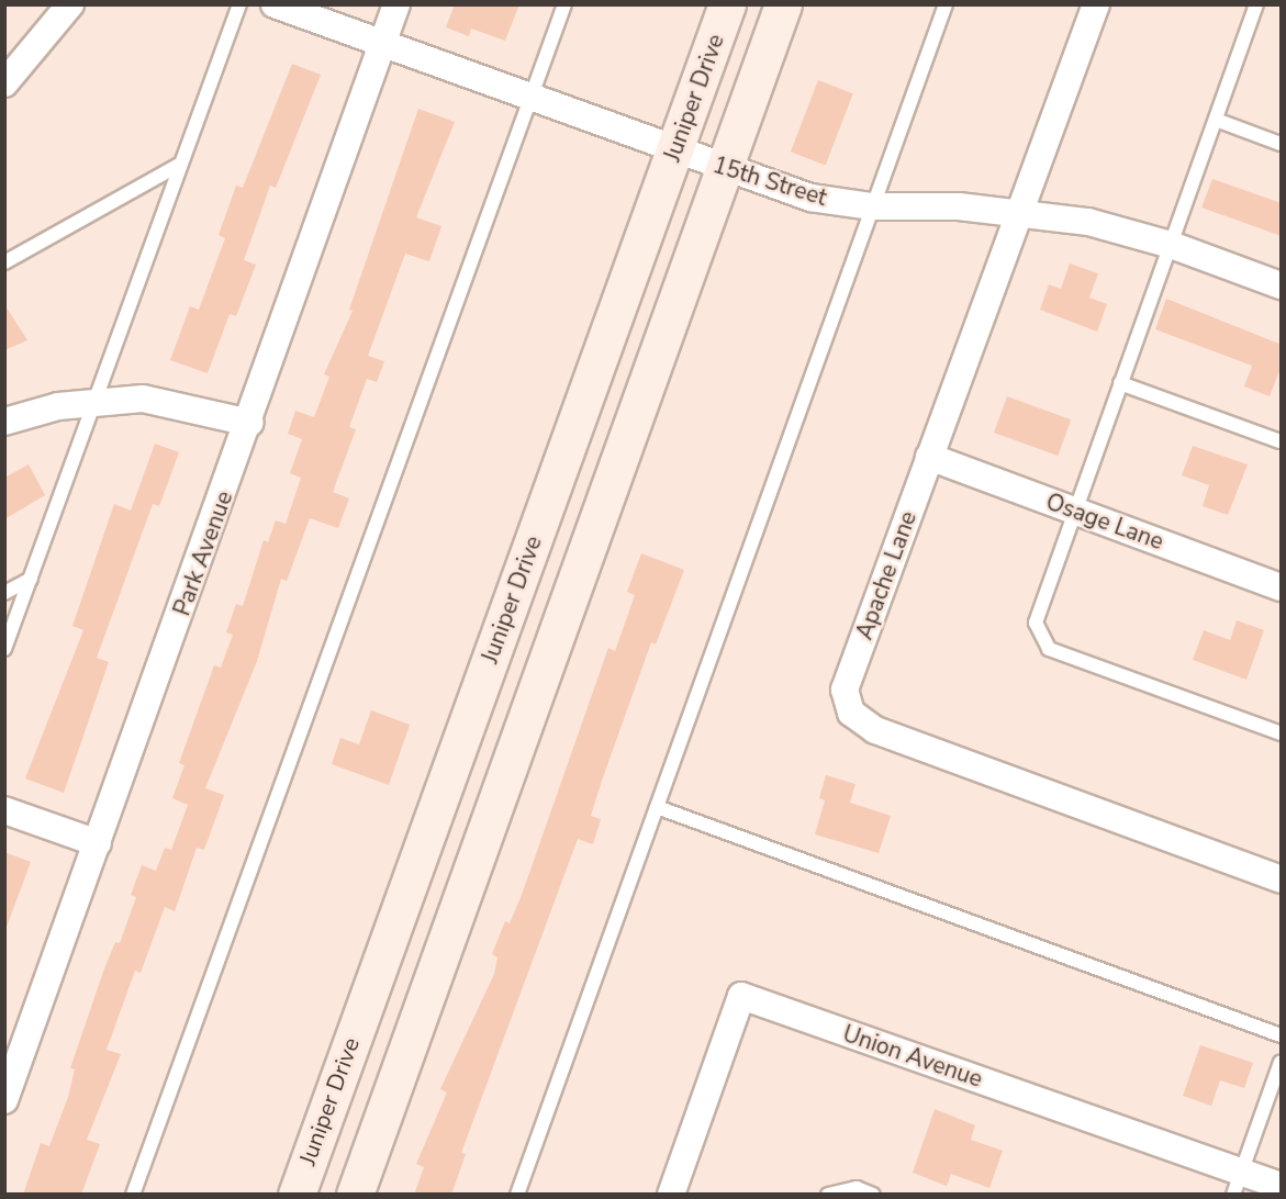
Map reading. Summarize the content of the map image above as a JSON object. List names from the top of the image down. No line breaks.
{"streets":{"street":["Juniper Drive","15th Street","Osage Lane","Park Avenue","Apache Lane","Union Avenue"]},"crossings":[["Juniper Drive","15th Street"],["15th Street","Park Avenue"],["15th Street","Apache Lane"],["Osage Lane","Apache Lane"]]}
